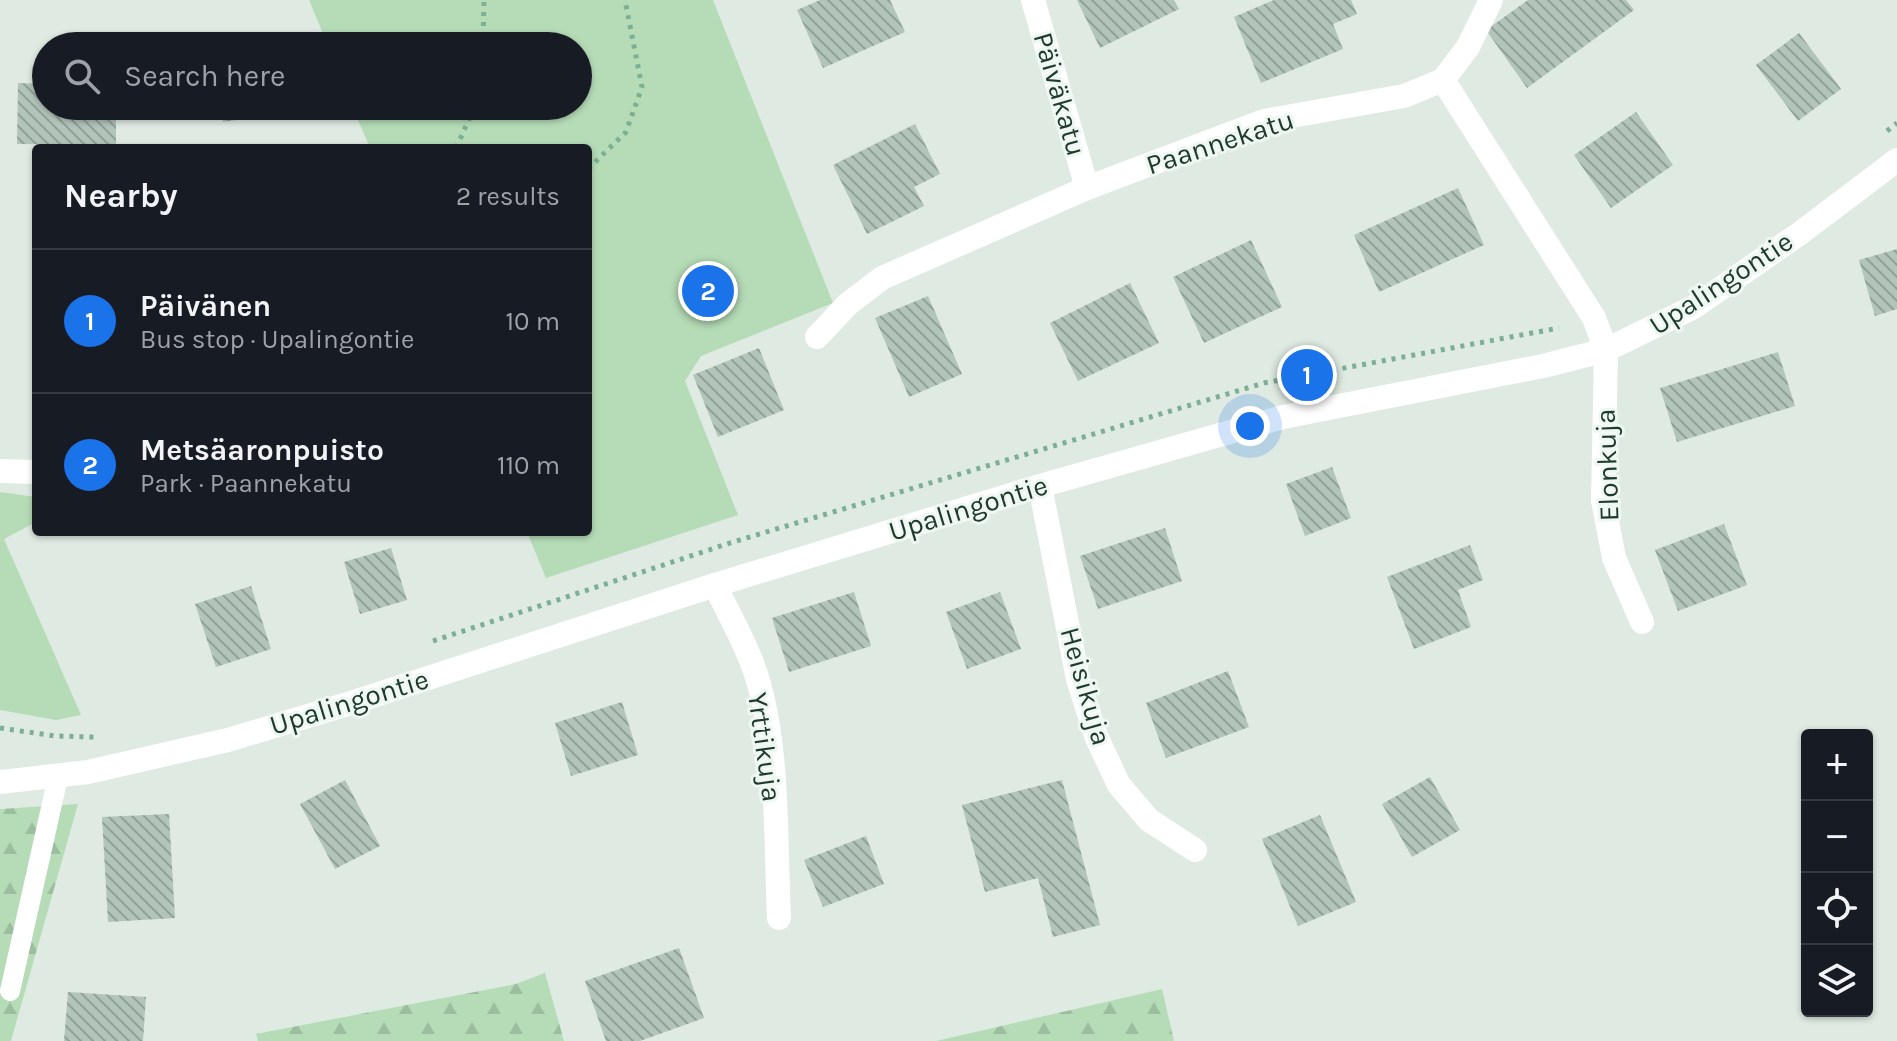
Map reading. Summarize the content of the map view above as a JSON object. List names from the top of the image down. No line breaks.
{"streets":{"street":["Päiväkatu","Paannekatu","Upalingontie","Elonkuja","Heisikuja","Yrttikuja"]},"crossings":[["Päiväkatu","Paannekatu"],["Upalingontie","Elonkuja"],["Upalingontie","Heisikuja"],["Upalingontie","Yrttikuja"]],"page":{"search":"Search here","heading":["Nearby","2 results"],"list":[{"mark":"1","name":"Päivänen","note":"Bus stop · Upalingontie","value":"10 m"},{"mark":"2","name":"Metsäaronpuisto","note":"Park · Paannekatu","value":"110 m"}],"pins":["2","1"],"map_buttons":["+","−"]}}
